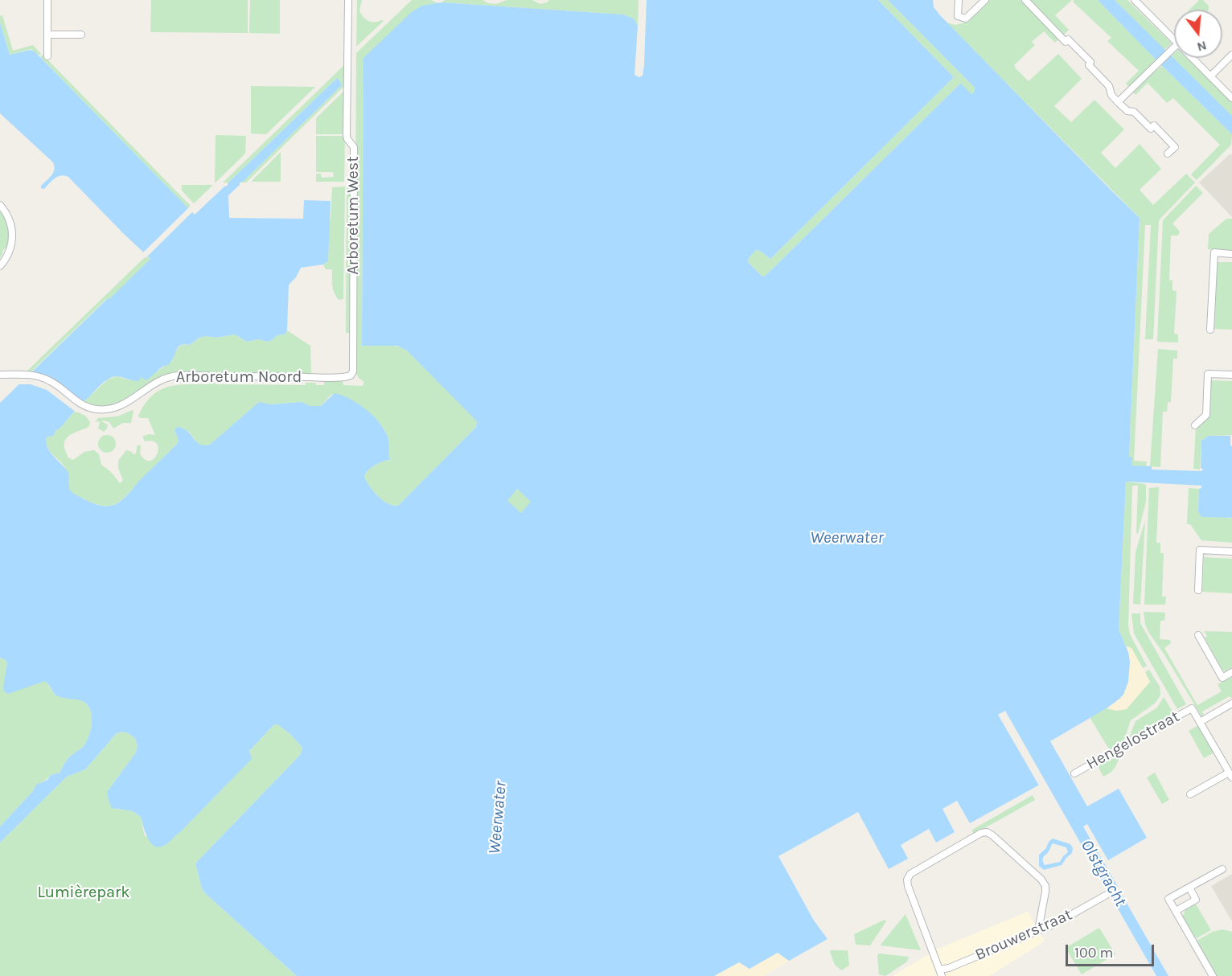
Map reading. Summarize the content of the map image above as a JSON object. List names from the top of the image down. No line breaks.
{"streets":{"street":["Arboretum West","Arboretum Noord","Hengelostraat","Brouwerstraat"]},"crossings":[["Arboretum West","Arboretum Noord"]],"water":["Weerwater","Olstgracht"],"parks":["Lumièrepark"],"scale_bar":"100 m","north":"bottom"}
